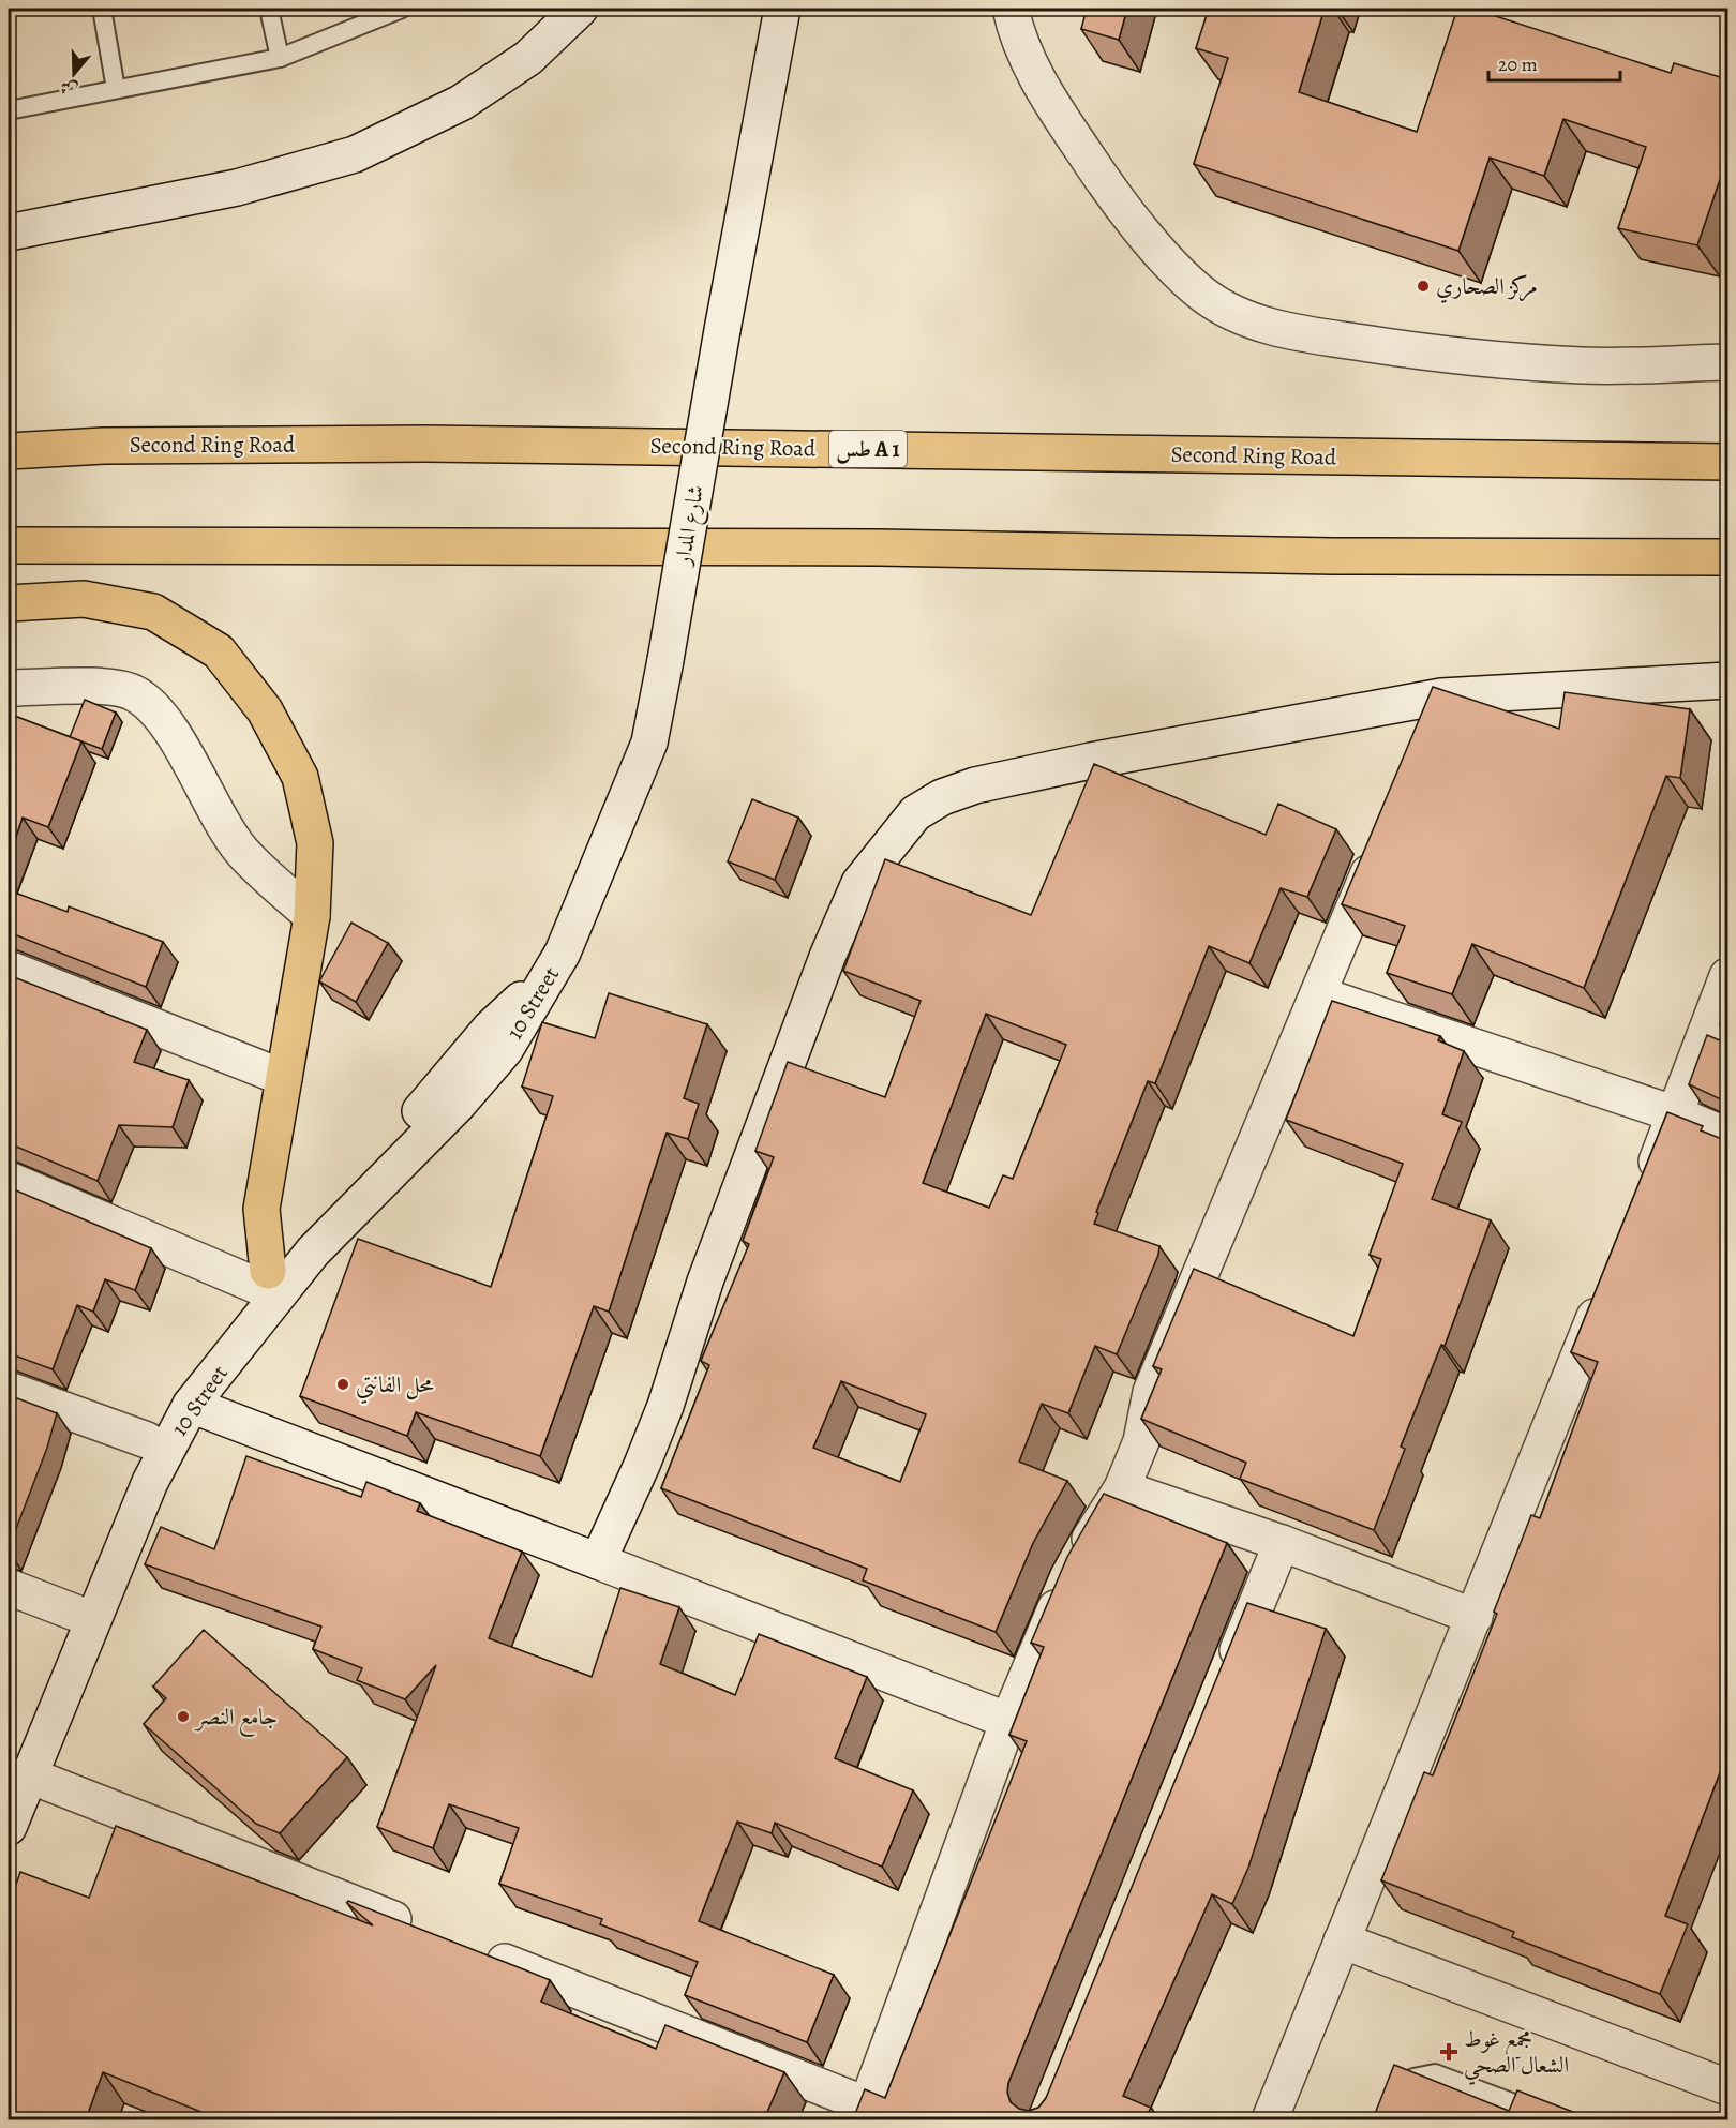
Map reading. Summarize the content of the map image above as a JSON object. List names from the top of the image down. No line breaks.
{"streets":{"highway":["Second Ring Road","طس A 1"],"street":["شارع المدار","10 Street"]},"crossings":[["شارع المدار","10 Street"]],"places":{"other":["مركز الصحاري","محل الفانتي","جامع النصر"],"health":["مجمع غوط الشعال الصحي"]},"scale_bar":"20 m","north":"bottom"}
